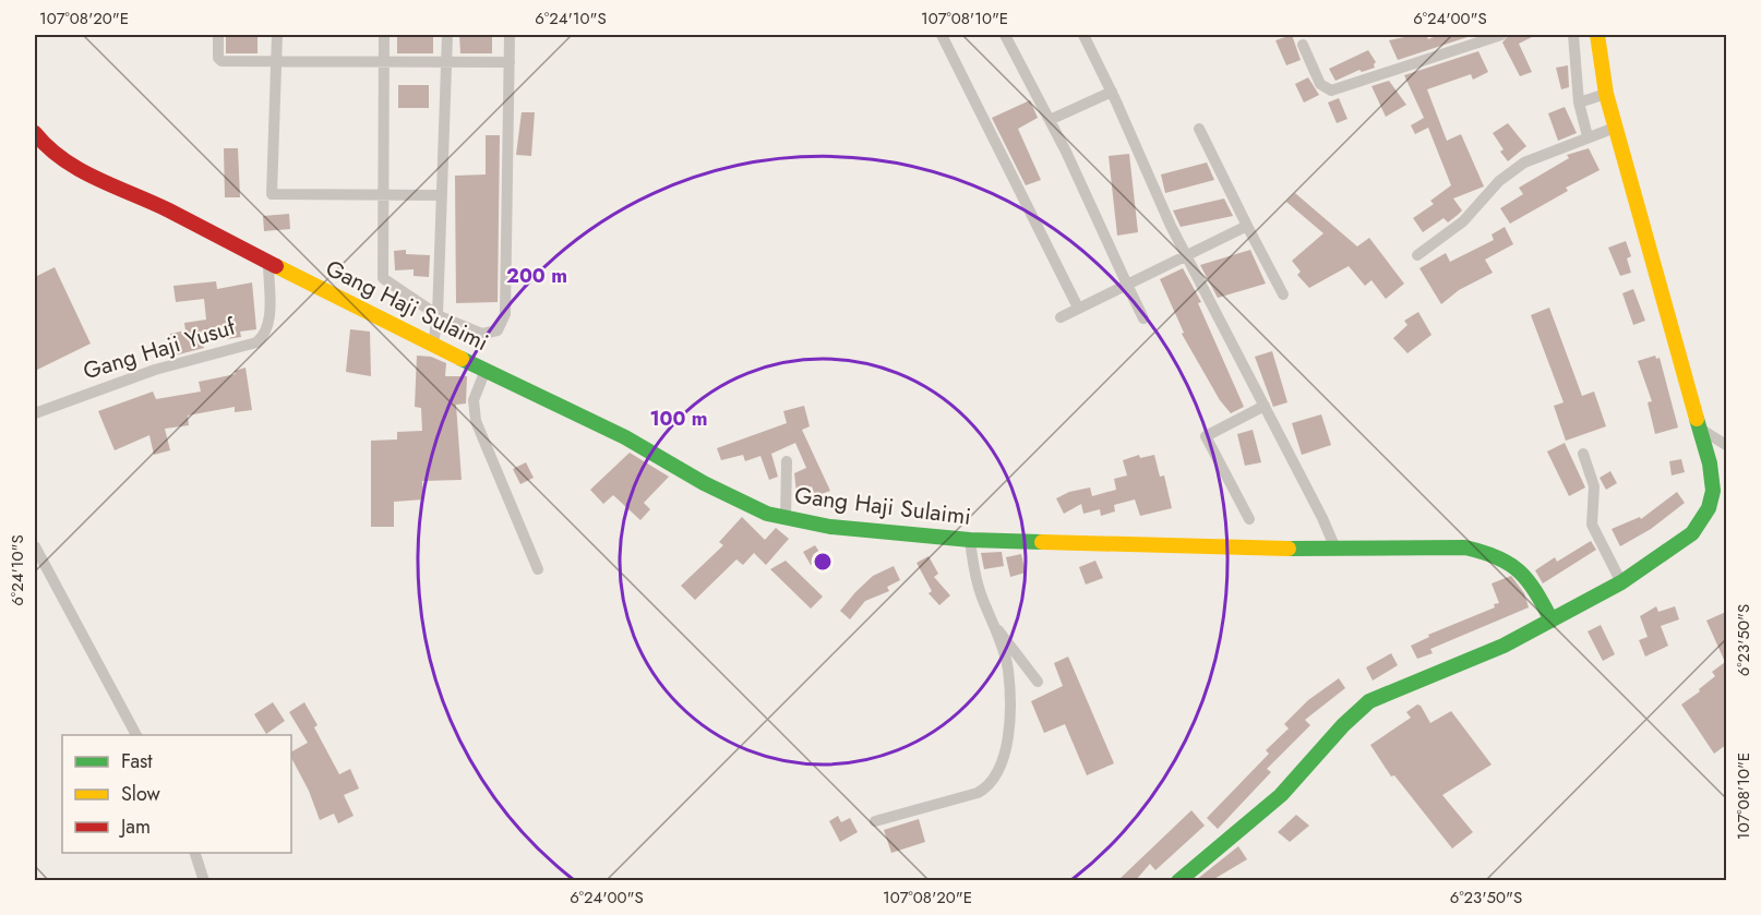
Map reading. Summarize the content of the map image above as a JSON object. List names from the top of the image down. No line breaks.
{"streets":{"street":["Gang Haji Sulaimi","Gang Haji Yusuf"]},"crossings":[["Gang Haji Sulaimi","Gang Haji Yusuf"]],"legend":["Fast","Slow","Jam"],"coordinates":["107°08'20\"E","6°24'10\"S","107°08'10\"E","6°24'00\"S","6°23'50\"S"],"rings":["200 m","100 m"]}
